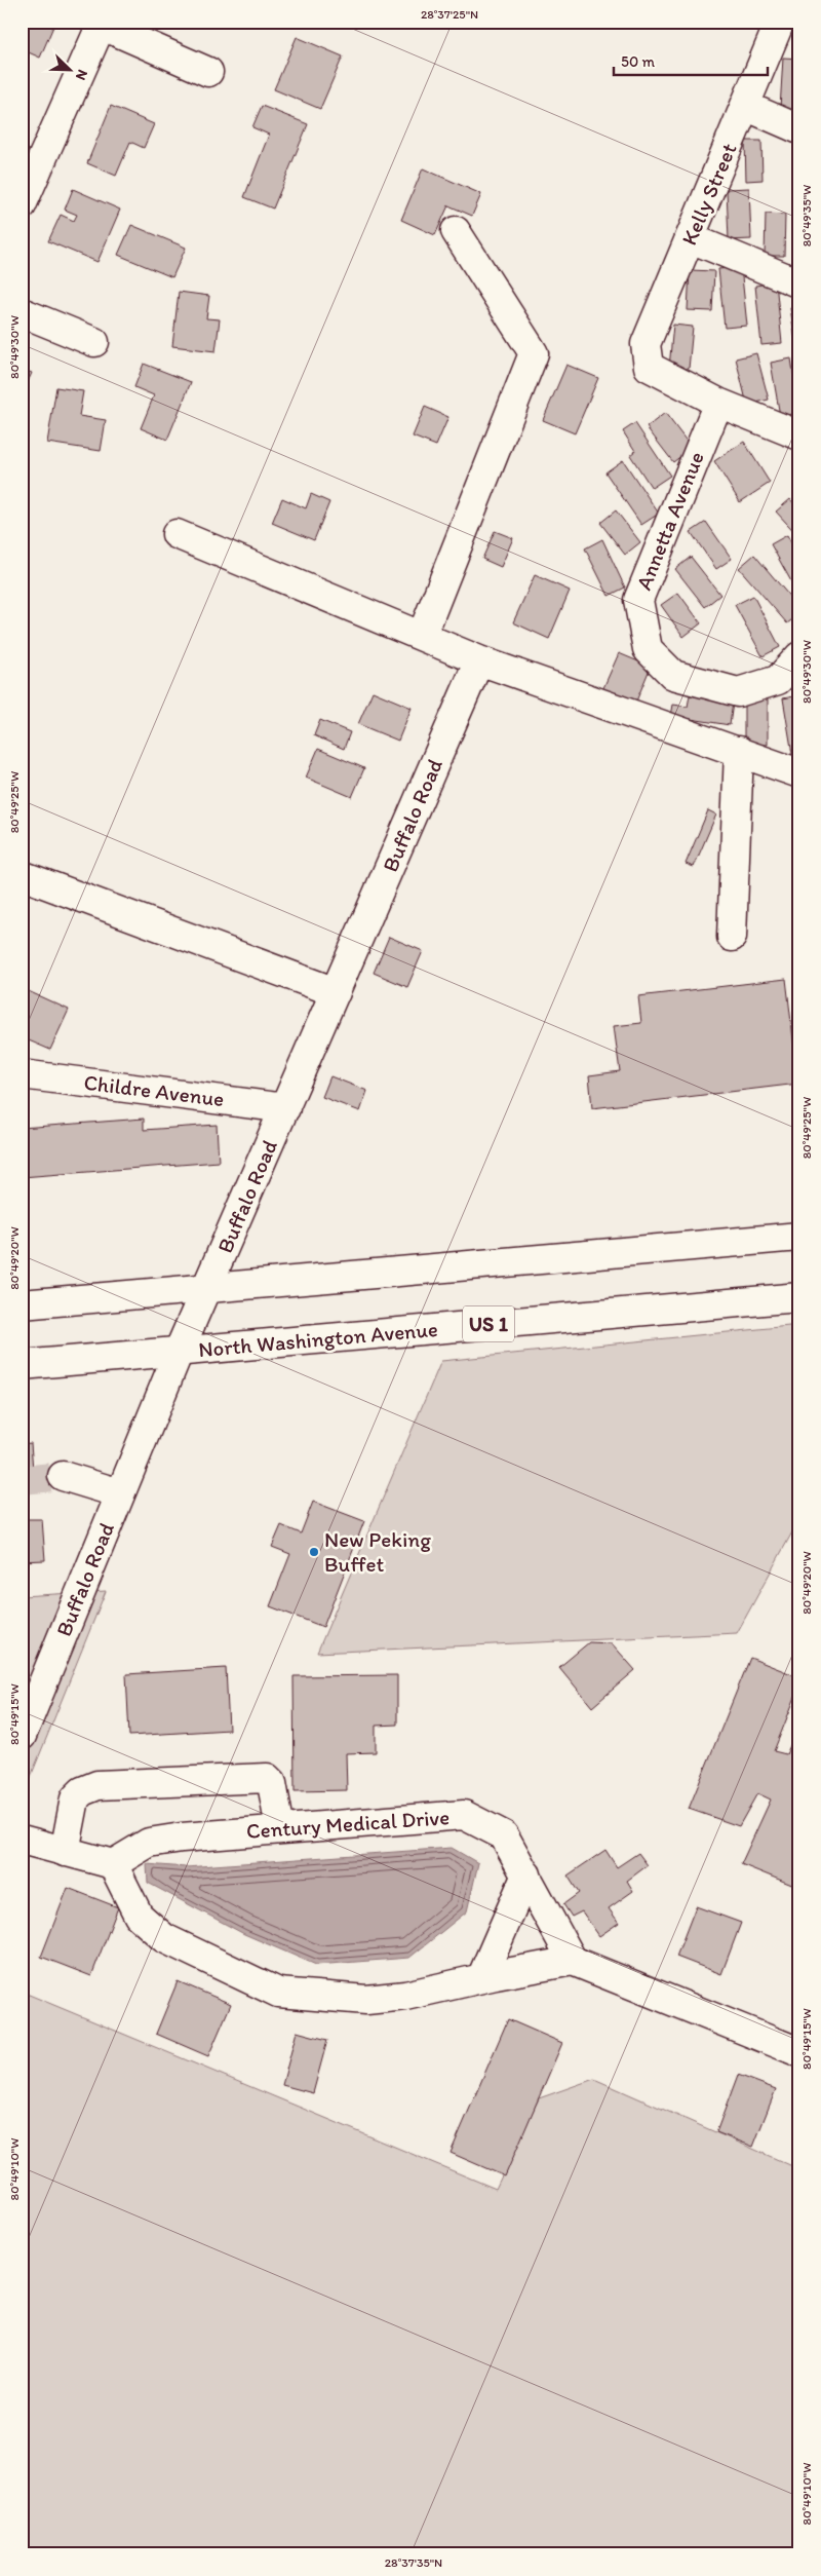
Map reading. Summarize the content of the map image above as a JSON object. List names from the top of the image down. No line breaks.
{"streets":{"street":["Kelly Street","Annetta Avenue","Buffalo Road","Childre Avenue","US 1","North Washington Avenue","Century Medical Drive"]},"crossings":[["Kelly Street","Annetta Avenue"],["Buffalo Road","Childre Avenue"],["Buffalo Road","North Washington Avenue"]],"places":["New Peking Buffet"],"scale_bar":"50 m","north":"bottom right","coordinates":["28°37'25\"N","80°49'35\"W","80°49'30\"W","80°49'25\"W","80°49'20\"W","80°49'15\"W","80°49'10\"W","28°37'35\"N"]}
